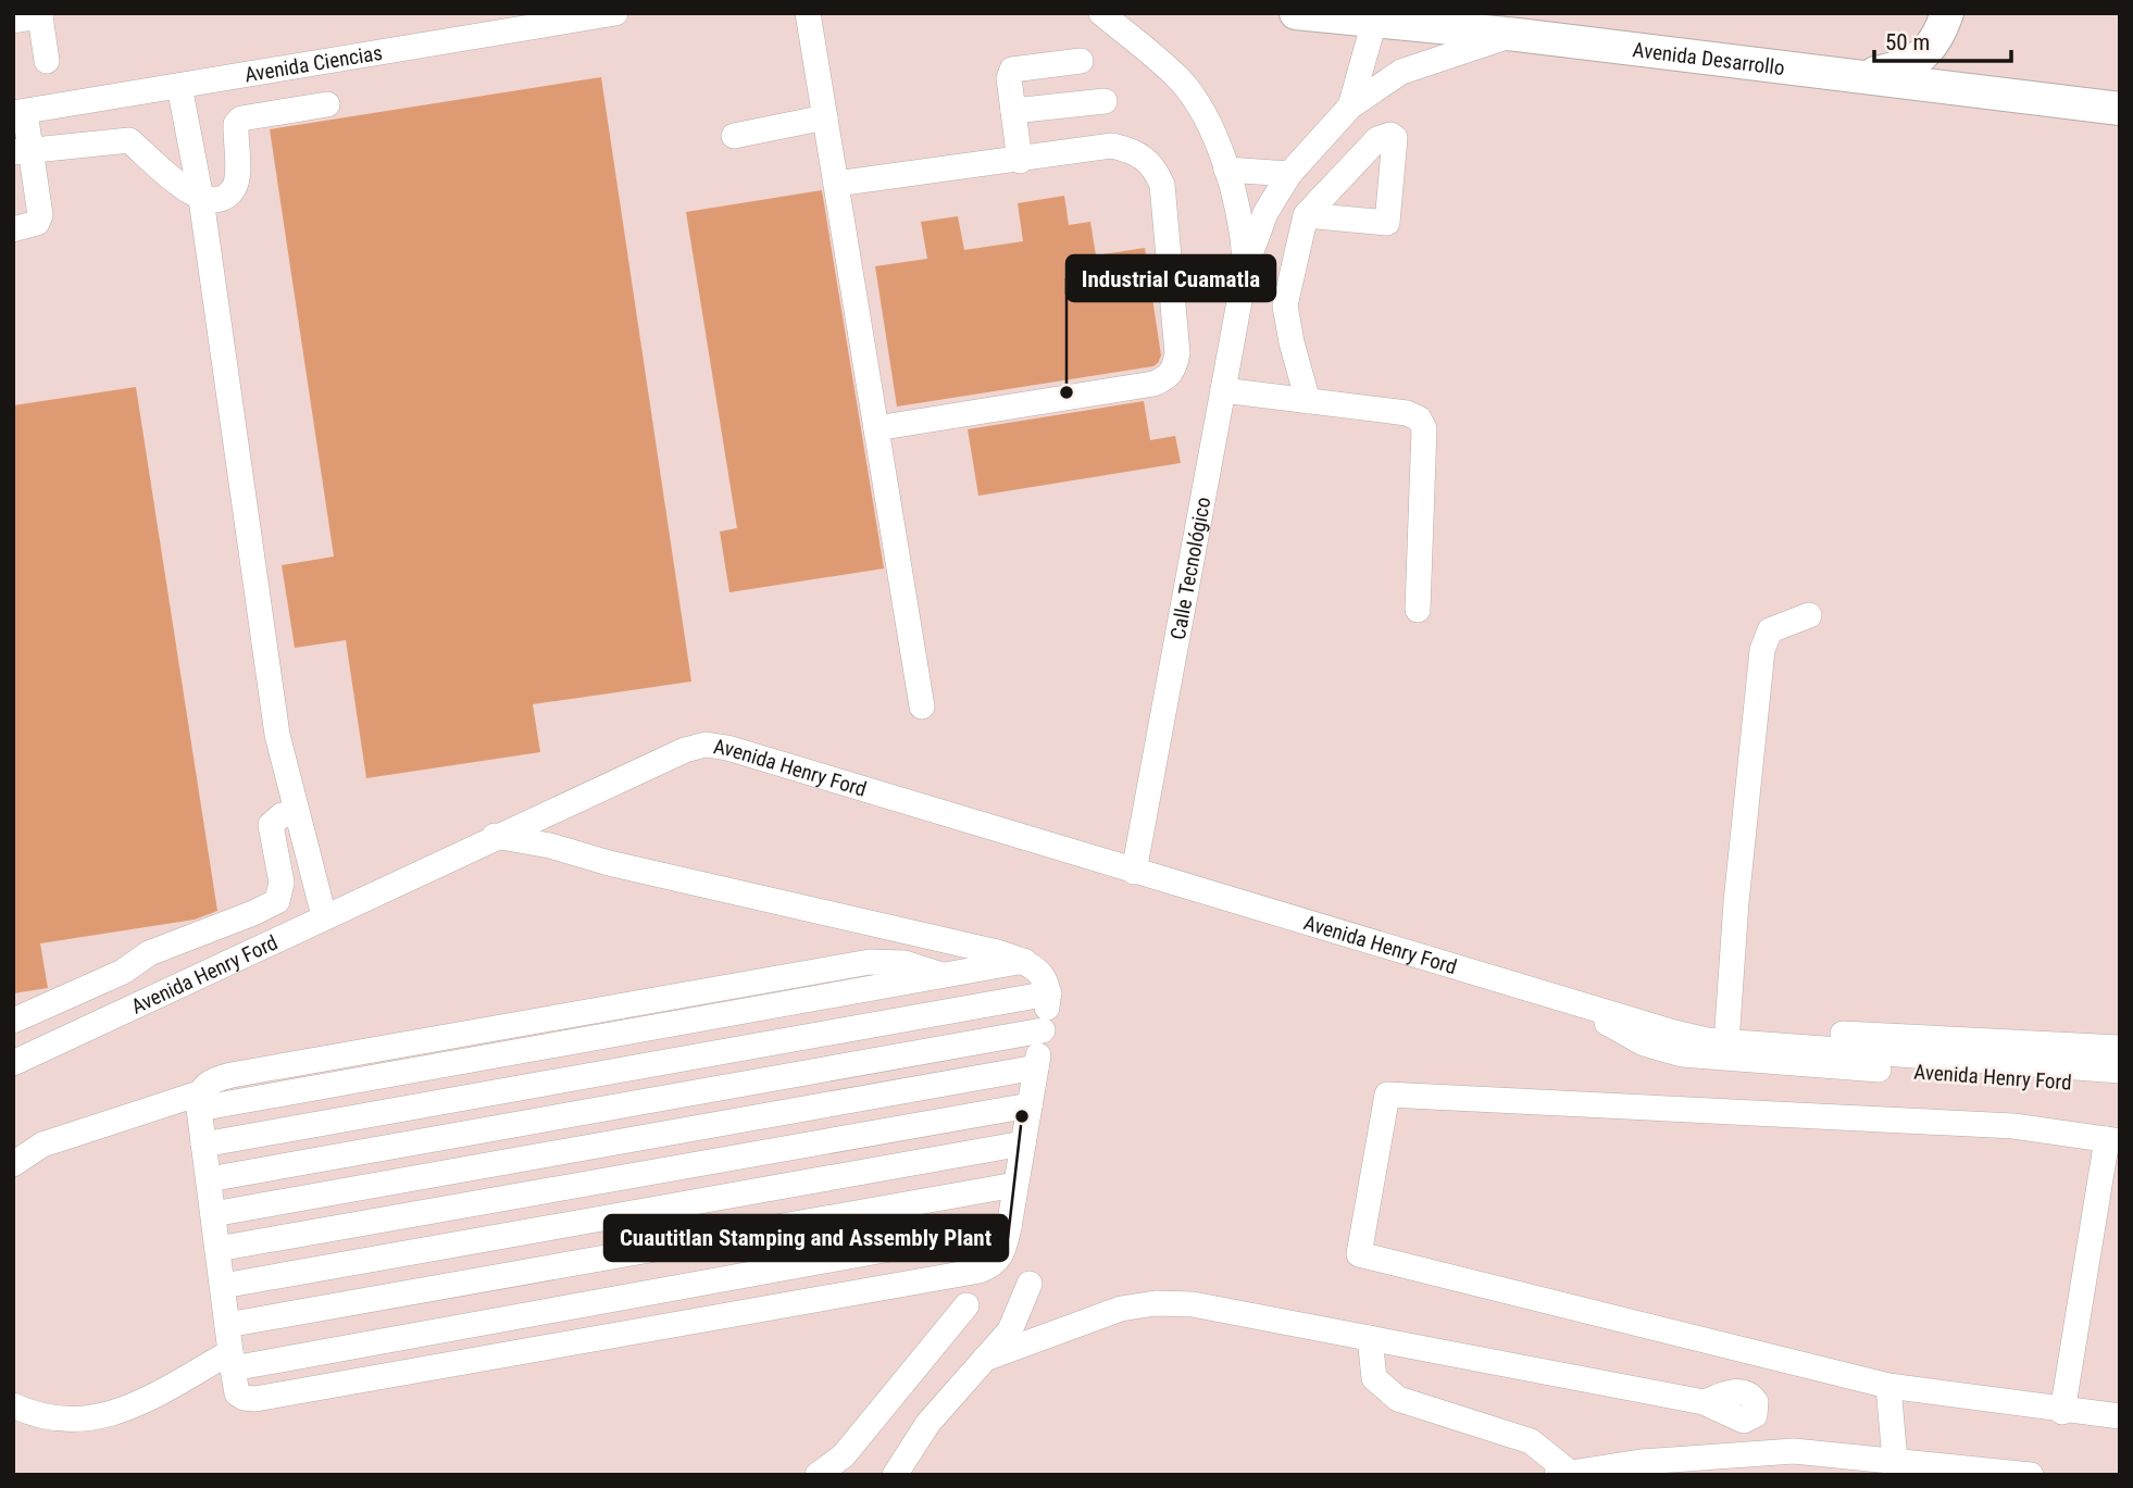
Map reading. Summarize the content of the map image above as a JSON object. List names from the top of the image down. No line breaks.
{"streets":{"main road":["Avenida Desarrollo"],"street":["Avenida Ciencias","Calle Tecnológico","Avenida Henry Ford"]},"crossings":[["Avenida Desarrollo","Calle Tecnológico"],["Calle Tecnológico","Avenida Henry Ford"]],"places":["Industrial Cuamatla","Cuautitlan Stamping and Assembly Plant"],"scale_bar":"50 m"}
